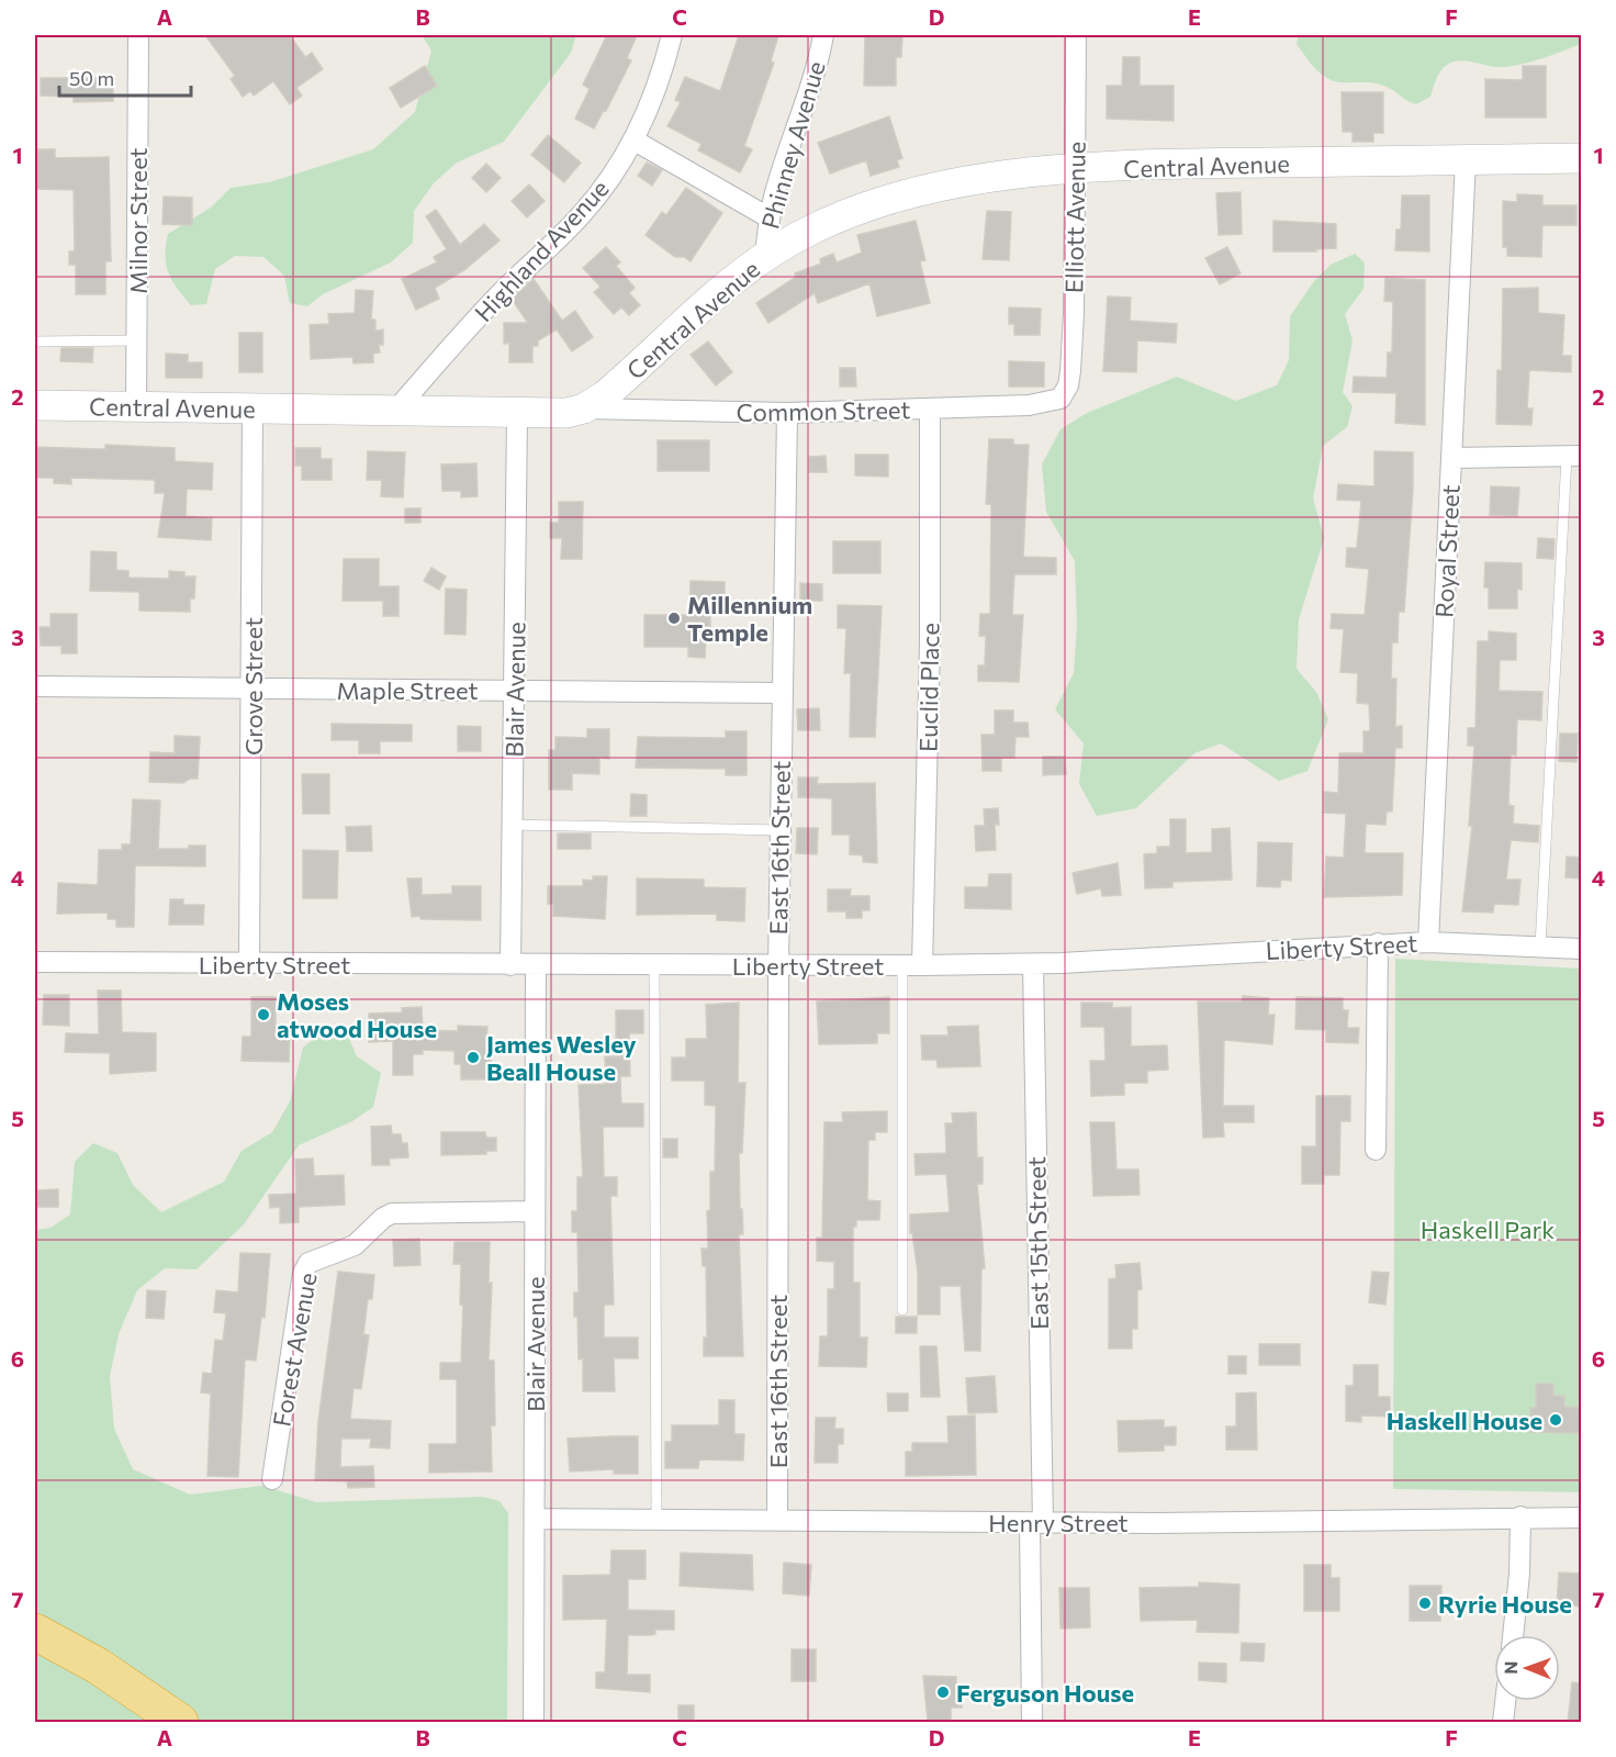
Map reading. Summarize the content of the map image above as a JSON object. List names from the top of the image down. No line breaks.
{"streets":{"street":["Phinney Avenue","Central Avenue","Elliott Avenue","Milnor Street","Highland Avenue","Common Street","Royal Street","Grove Street","Euclid Place","Maple Street","Blair Avenue","East 16th Street","Liberty Street","East 15th Street","Forest Avenue","Henry Street"]},"crossings":[["Phinney Avenue","Central Avenue"],["Central Avenue","Elliott Avenue"],["Central Avenue","Milnor Street"],["Central Avenue","Highland Avenue"],["Central Avenue","Common Street"],["Central Avenue","Royal Street"],["Central Avenue","Grove Street"],["Central Avenue","Blair Avenue"],["Elliott Avenue","Common Street"],["Common Street","Euclid Place"],["Common Street","East 16th Street"],["Royal Street","Liberty Street"],["Grove Street","Maple Street"],["Grove Street","Liberty Street"],["Euclid Place","Liberty Street"],["Maple Street","Blair Avenue"],["Maple Street","East 16th Street"],["Blair Avenue","Liberty Street"],["Blair Avenue","Forest Avenue"],["Blair Avenue","Henry Street"],["East 16th Street","Liberty Street"],["East 16th Street","Henry Street"],["Liberty Street","East 15th Street"],["East 15th Street","Henry Street"]],"parks":["Haskell Park"],"places":["Millennium Temple","Moses atwood House","James Wesley Beall House","Haskell House","Ryrie House","Ferguson House"],"scale_bar":"50 m","north":"left","grid":{"columns":["A","B","C","D","E","F"],"rows":["1","2","3","4","5","6","7"]}}
